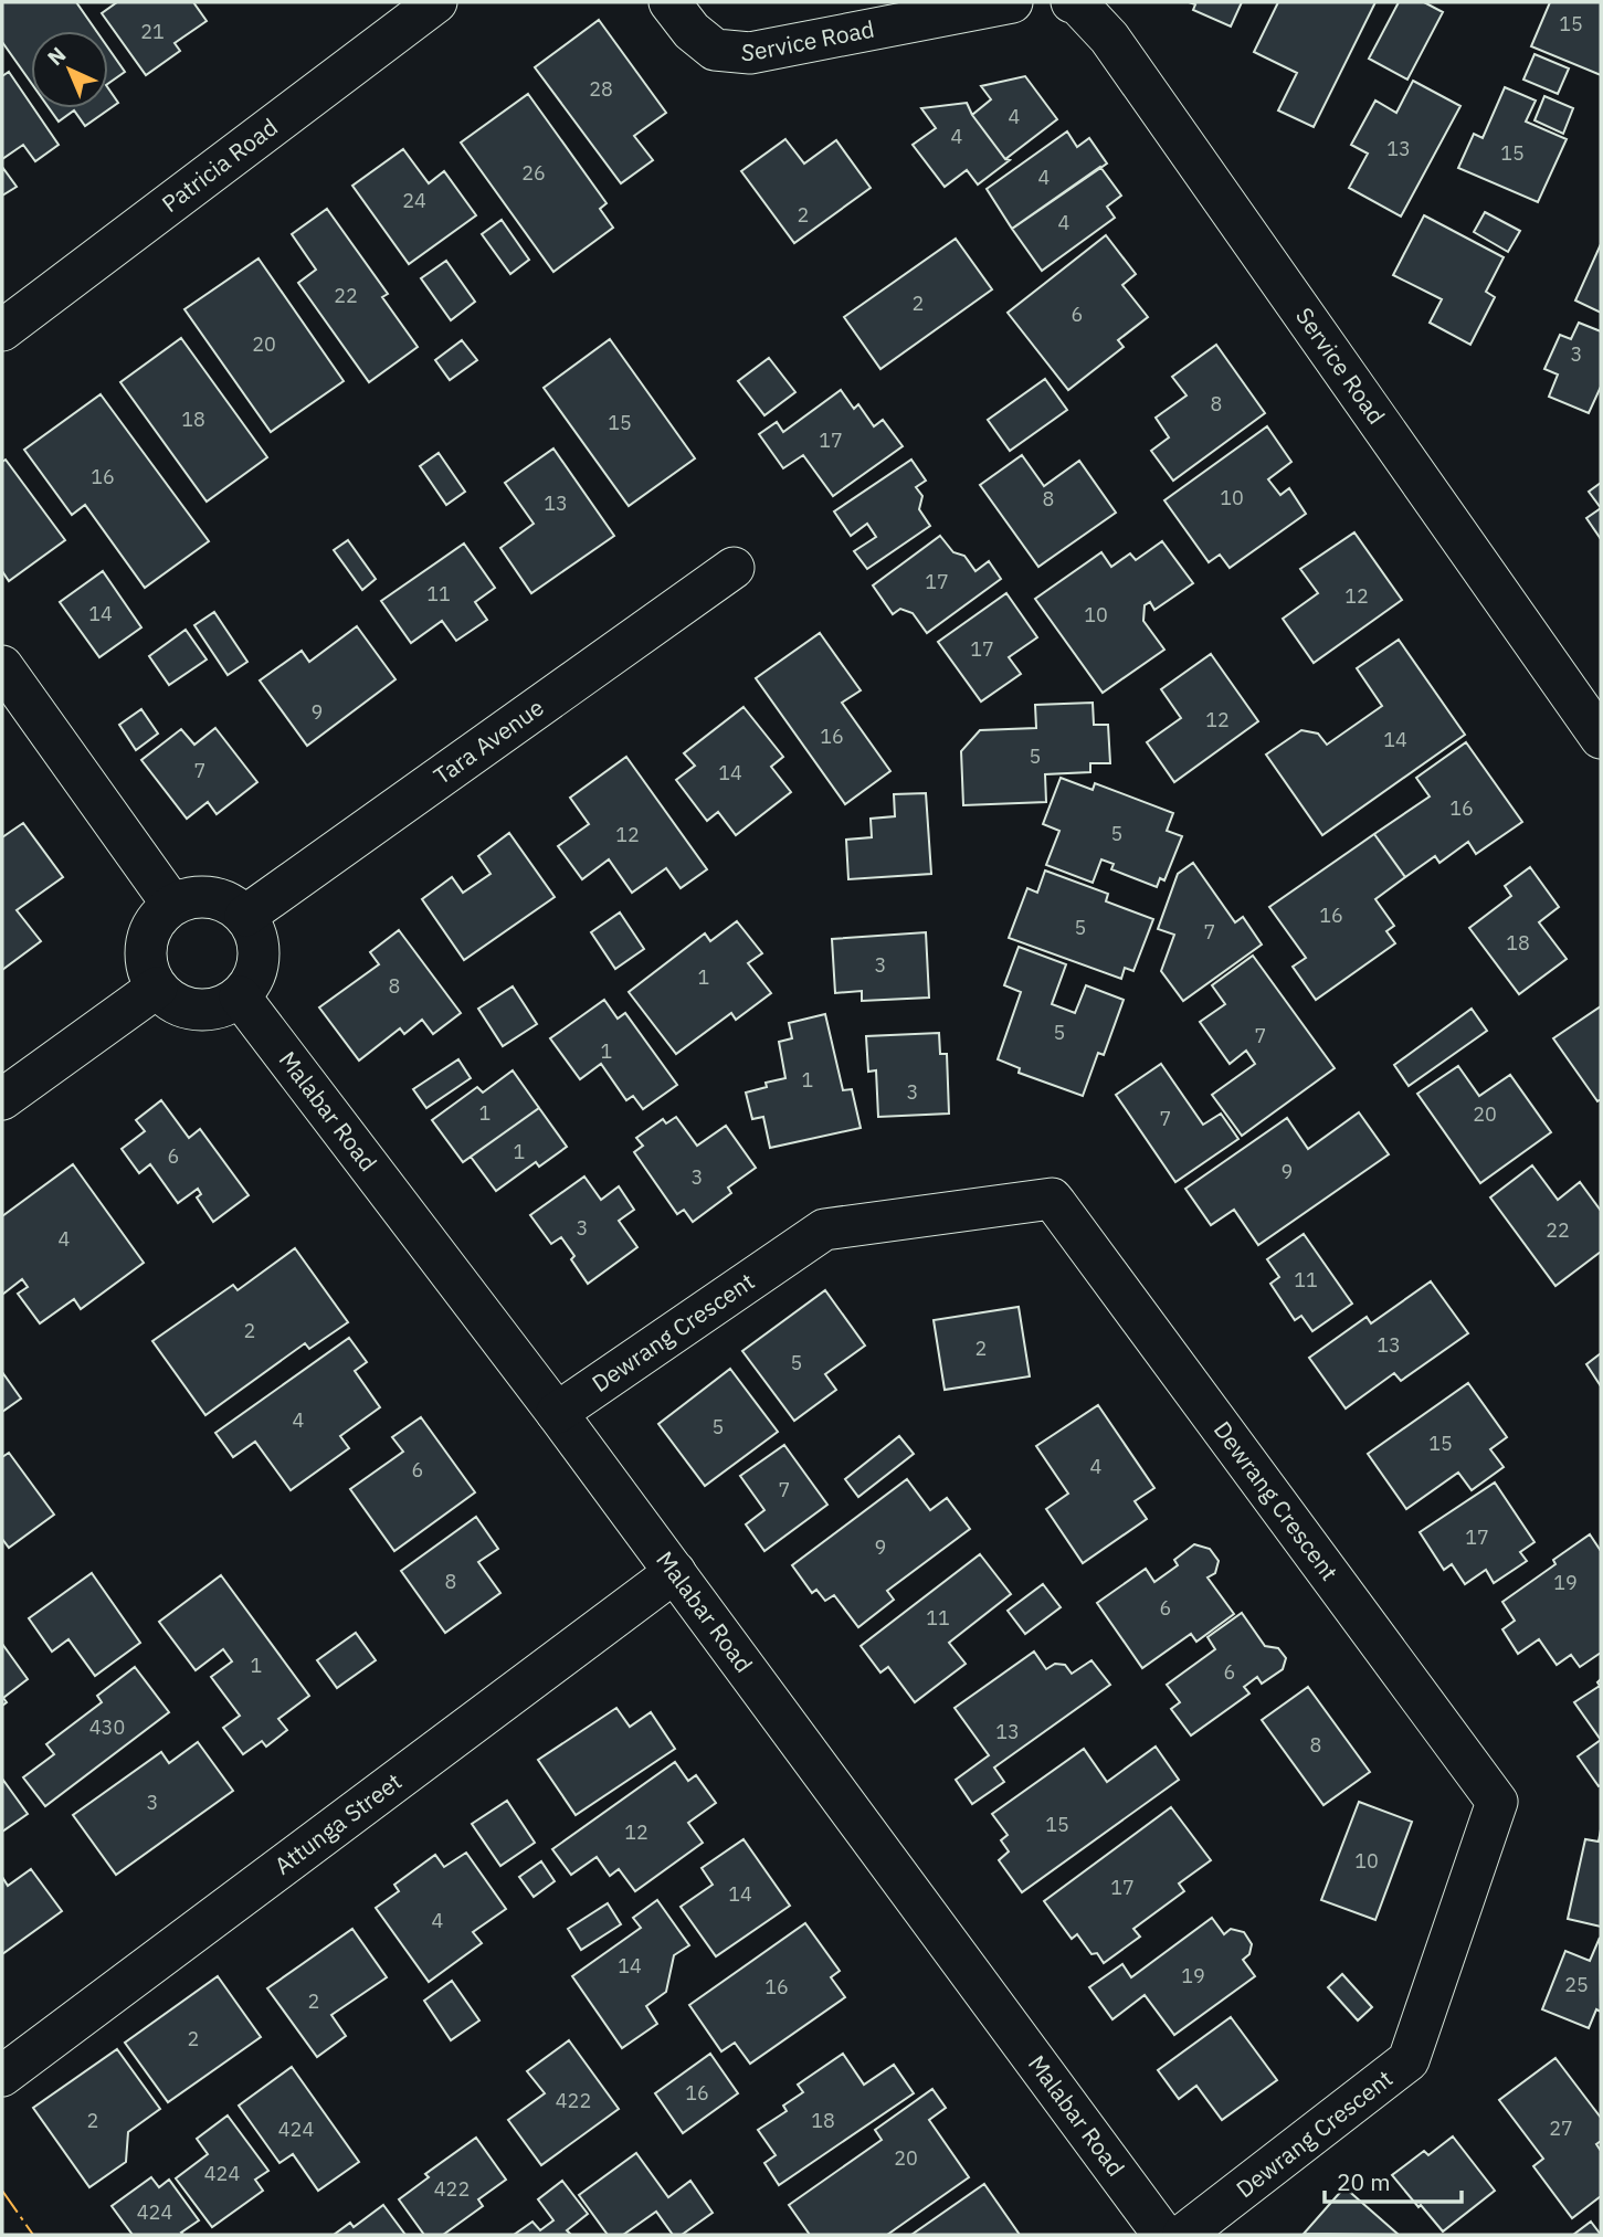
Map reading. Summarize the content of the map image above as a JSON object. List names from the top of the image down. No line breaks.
{"streets":{"street":["Service Road","Patricia Road","Tara Avenue","Malabar Road","Dewrang Crescent","Attunga Street"]},"crossings":[["Tara Avenue","Malabar Road"],["Malabar Road","Dewrang Crescent"],["Malabar Road","Attunga Street"]],"house_numbers":["15","21","28","4","4","13","15","26","4","24","2","4","22","2","6","20","3","8","18","15","17","16","10","8","13","17","11","12","14","10","17","9","12","16","14","5","7","14","16","5","12","16","5","7","18","3","1","8","5","7","1","1","3","1","20","7","1","6","9","3","3","22","4","11","2","13","2","5","4","5","15","4","6","7","17","9","8","19","6","11","1","6","430","13","8","3","15","12","10","17","14","4","14","19","25","16","2","2","16","422","2","18","27","424","20","424","422","424"],"scale_bar":"20 m","north":"top left"}
